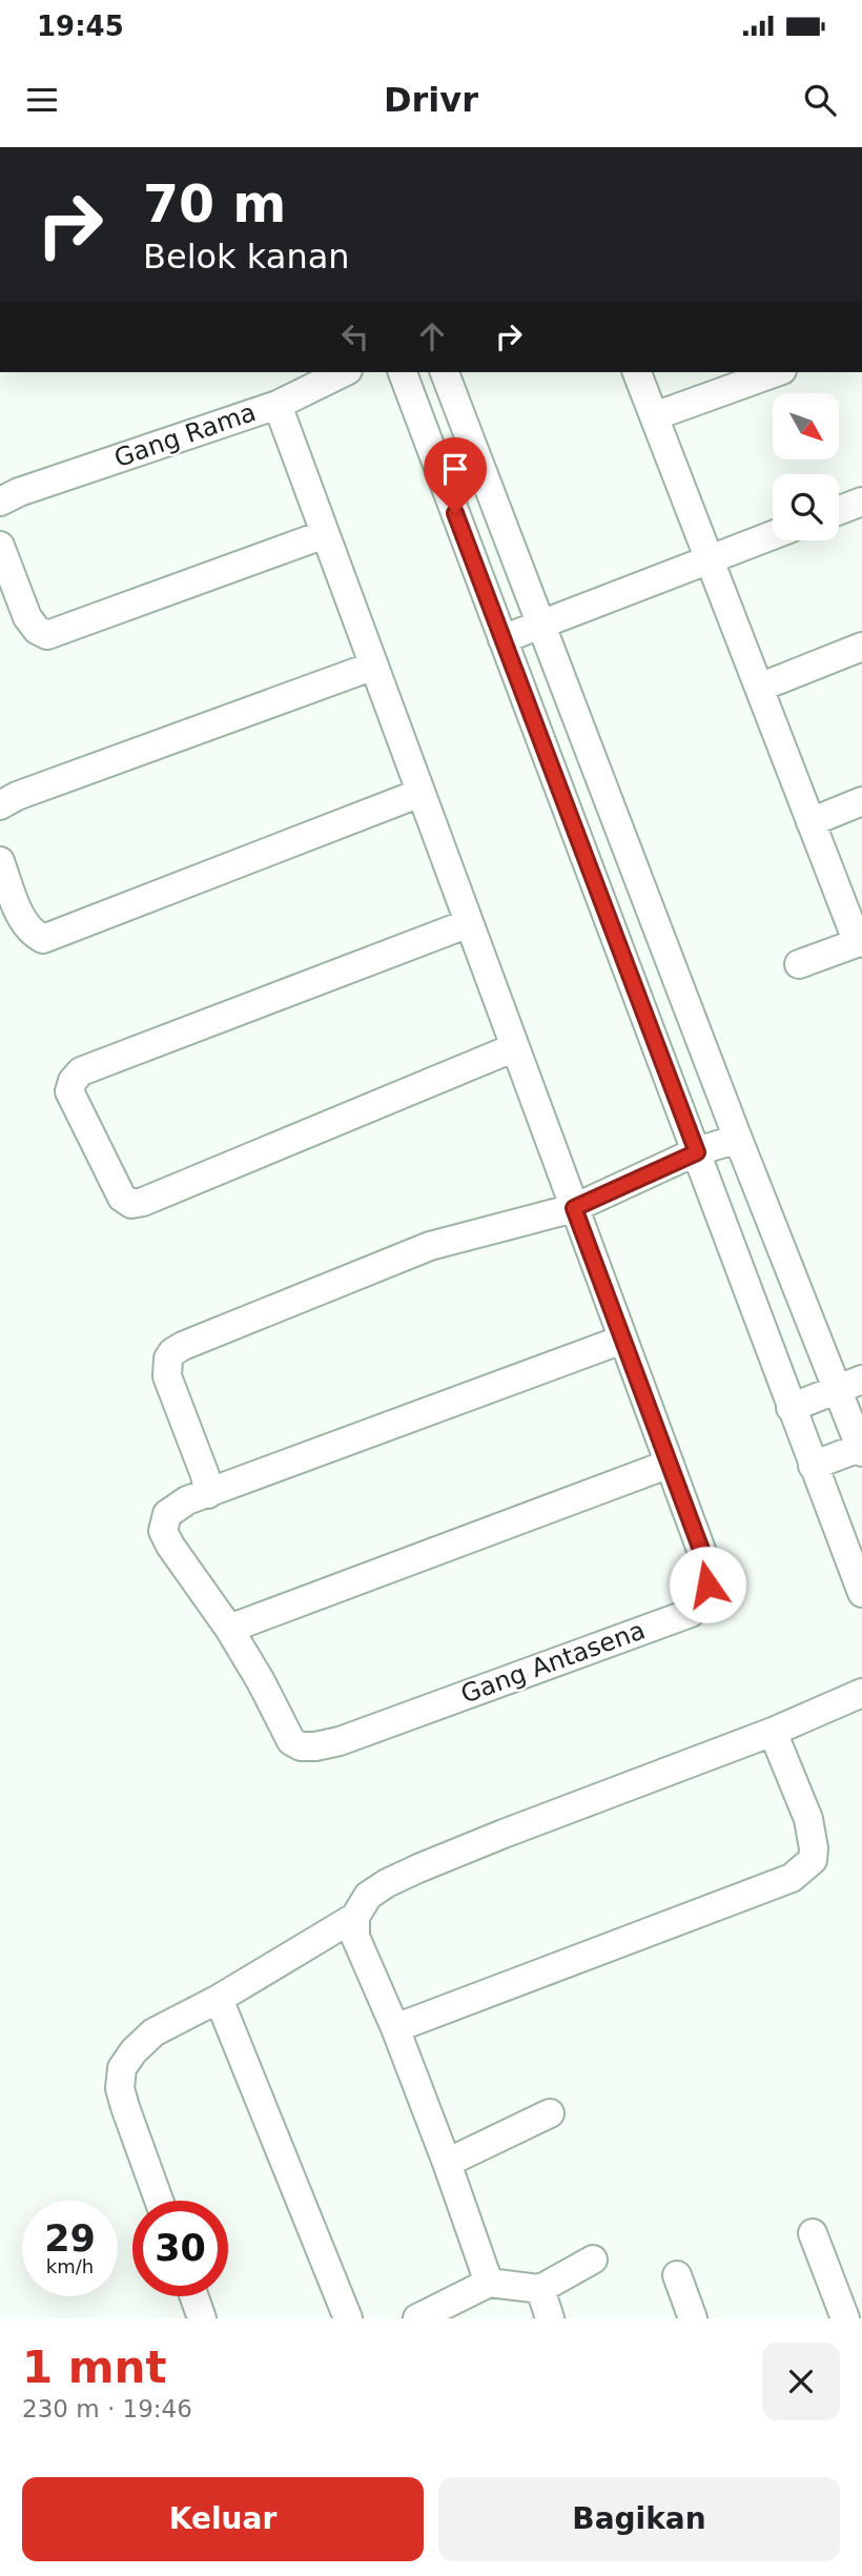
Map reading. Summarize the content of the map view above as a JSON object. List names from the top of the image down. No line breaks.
{"streets":{"street":["Gang Rama","Gang Antasena"]},"north":"bottom right","page":{"status":"19:45","header":"Drivr","turn":["70 m","Belok kanan"],"speed":"29 km/h","limit":"30","heading":["1 mnt","230 m · 19:46"],"buttons":["Keluar","Bagikan"]}}
